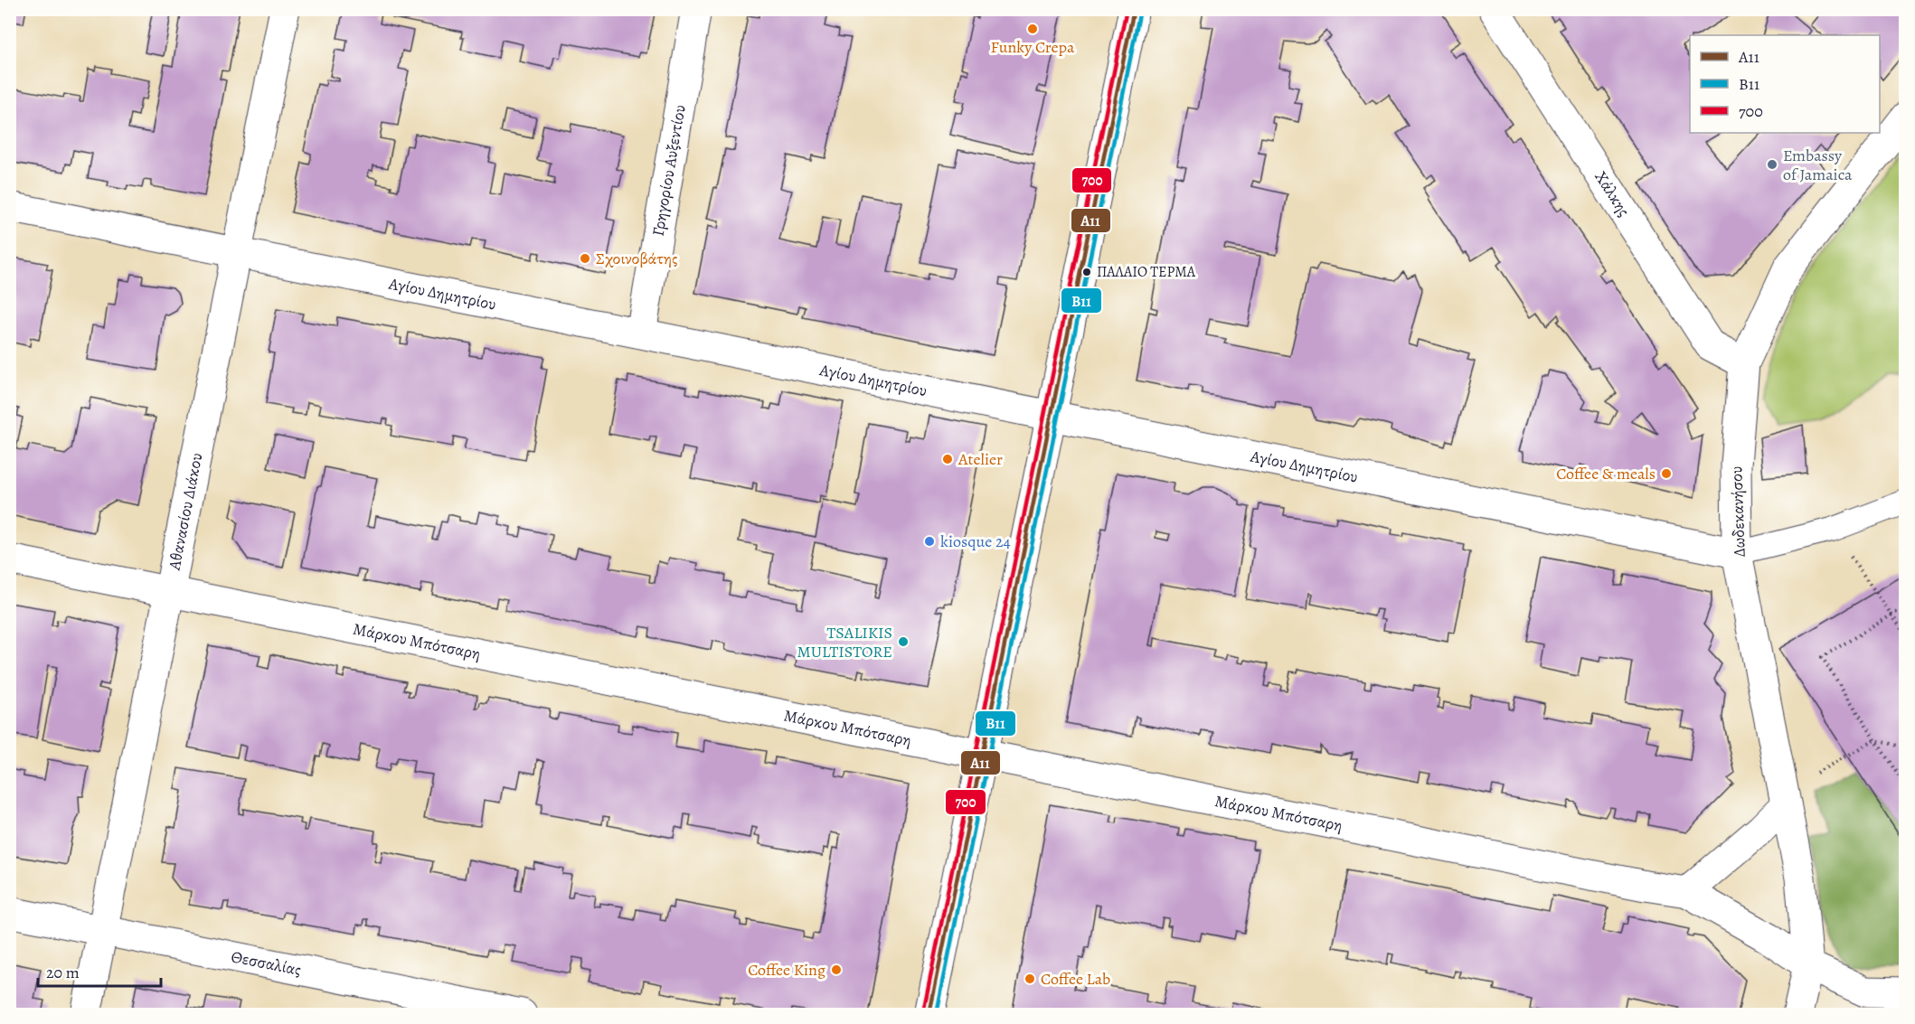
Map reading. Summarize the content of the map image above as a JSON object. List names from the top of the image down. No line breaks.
{"streets":{"street":["Γρηγορίου Αυξεντίου","Χάλκης","Αγίου Δημητρίου","Αθανασίου Διάκου","Δωδεκανήσου","Μάρκου Μπότσαρη","Θεσσαλίας"]},"crossings":[["Γρηγορίου Αυξεντίου","Αγίου Δημητρίου"],["Χάλκης","Δωδεκανήσου"],["Αγίου Δημητρίου","Αθανασίου Διάκου"],["Αγίου Δημητρίου","Δωδεκανήσου"],["Αθανασίου Διάκου","Μάρκου Μπότσαρη"],["Αθανασίου Διάκου","Θεσσαλίας"],["Δωδεκανήσου","Μάρκου Μπότσαρη"]],"places":["Funky Crepa","Embassy of Jamaica","Σχοινοβάτης","ΠΑΛΑΙΟ ΤΕΡΜΑ","Atelier","Coffee & meals","kiosque 24","TSALIKIS MULTISTORE","Coffee King","Coffee Lab"],"lines":["transit line Α11","transit line 700","transit line Β11"],"legend":["Α11","Β11","700"],"scale_bar":"20 m"}
